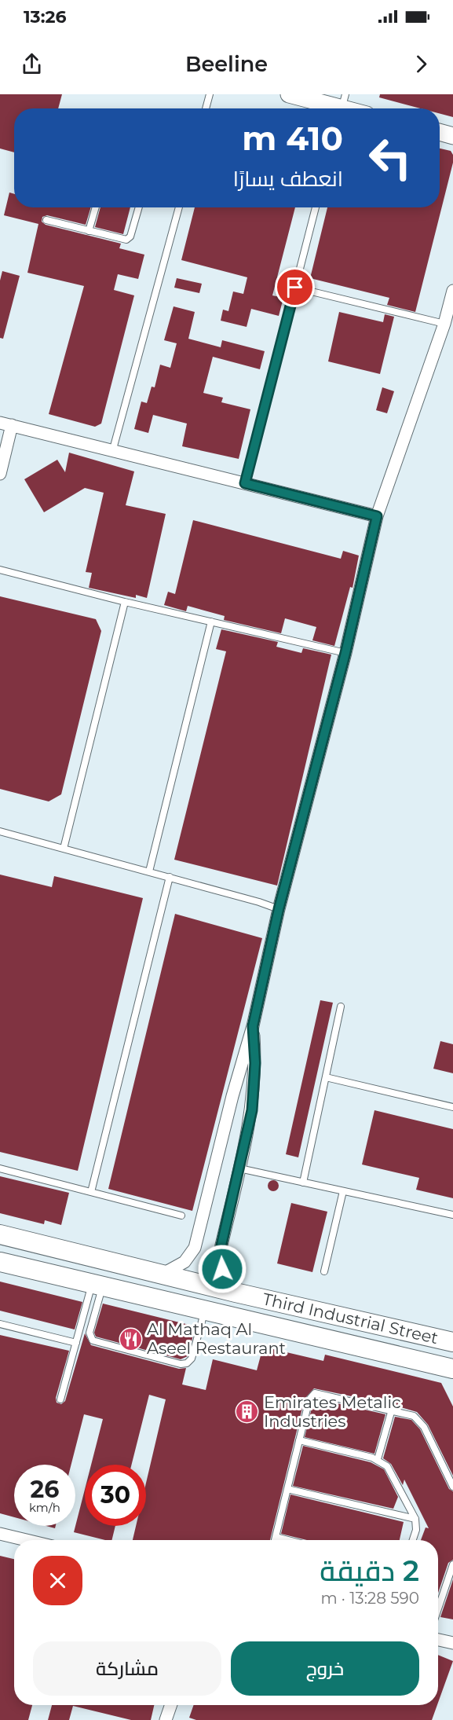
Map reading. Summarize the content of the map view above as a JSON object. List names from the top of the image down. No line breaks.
{"streets":{"main road":["Third Industrial Street"]},"places":{"restaurant":["Al Mathaq Al Aseel Restaurant"],"building":["Emirates Metalic Industries"]},"page":{"status":"13:26","header":"Beeline","turn":["410 m","انعطف يسارًا"],"speed":"26 km/h","limit":"30","heading":["2 دقيقة","590 m · 13:28"],"buttons":["خروج","مشاركة"]}}
